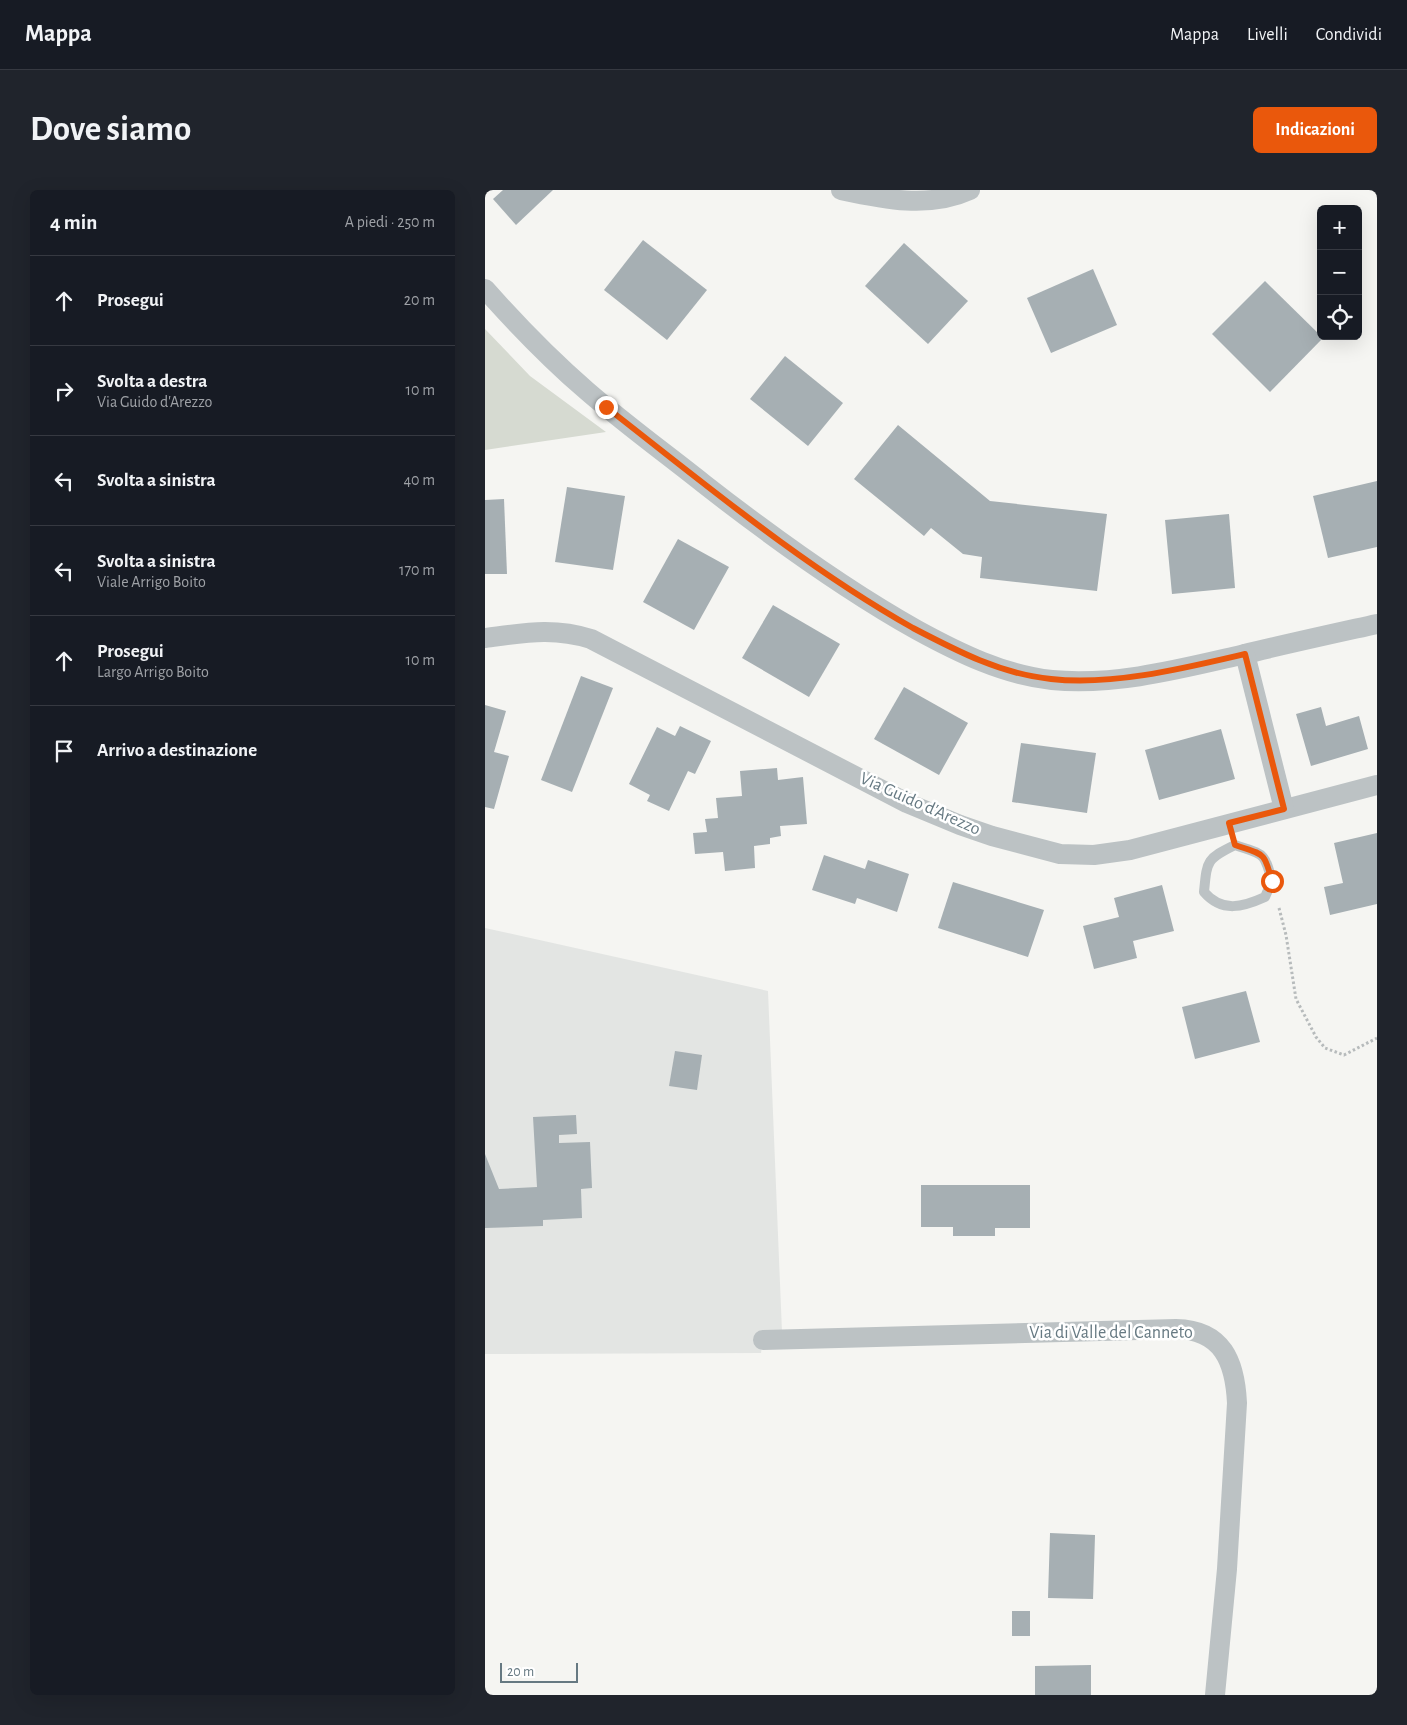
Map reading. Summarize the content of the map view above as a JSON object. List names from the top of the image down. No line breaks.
{"streets":{"street":["Via Guido d'Arezzo","Via di Valle del Canneto"]},"scale_bar":"20 m","page":{"header":"Mappa","nav":["Mappa","Livelli","Condividi"],"buttons":"Indicazioni","title":"Dove siamo","heading":["4 min","A piedi · 250 m"],"map_buttons":["+","−"],"list":[["Prosegui","20 m"],["Svolta a destra","Via Guido d'Arezzo","10 m"],["Svolta a sinistra","40 m"],["Svolta a sinistra","Viale Arrigo Boito","170 m"],["Prosegui","Largo Arrigo Boito","10 m"],"Arrivo a destinazione"],"scale":"20 m"}}
